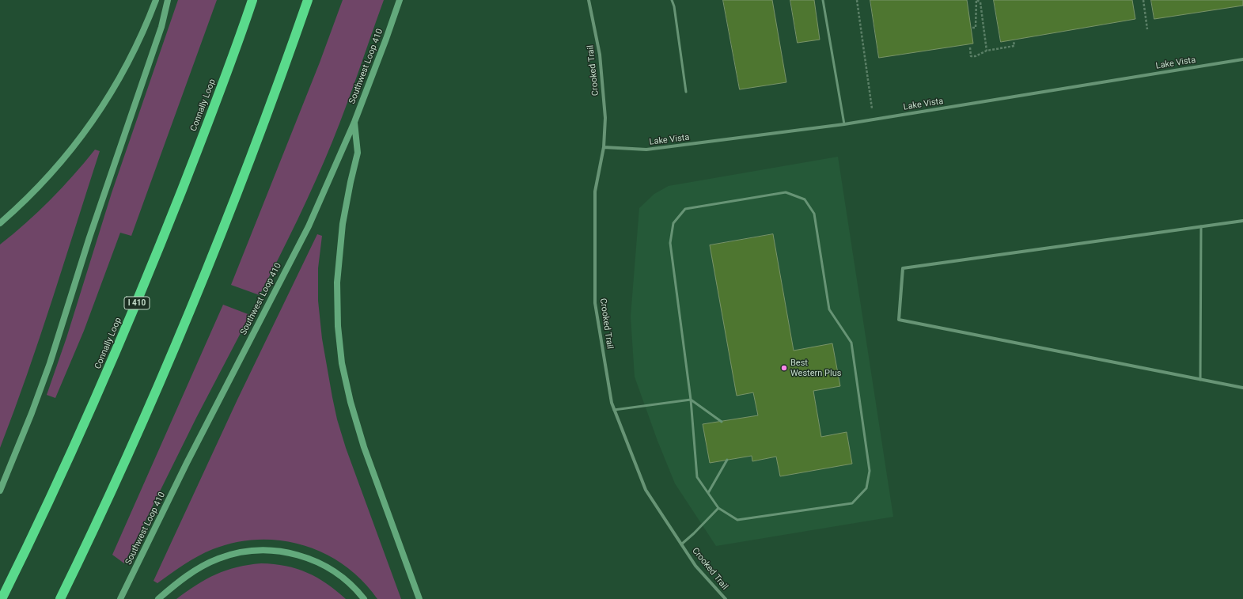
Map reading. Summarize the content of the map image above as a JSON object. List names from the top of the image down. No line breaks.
{"streets":{"highway":["Connally Loop","I 410"],"main road":["Southwest Loop 410"],"street":["Lake Vista","Crooked Trail"]},"crossings":[["Lake Vista","Crooked Trail"]],"places":["Best Western Plus"]}
